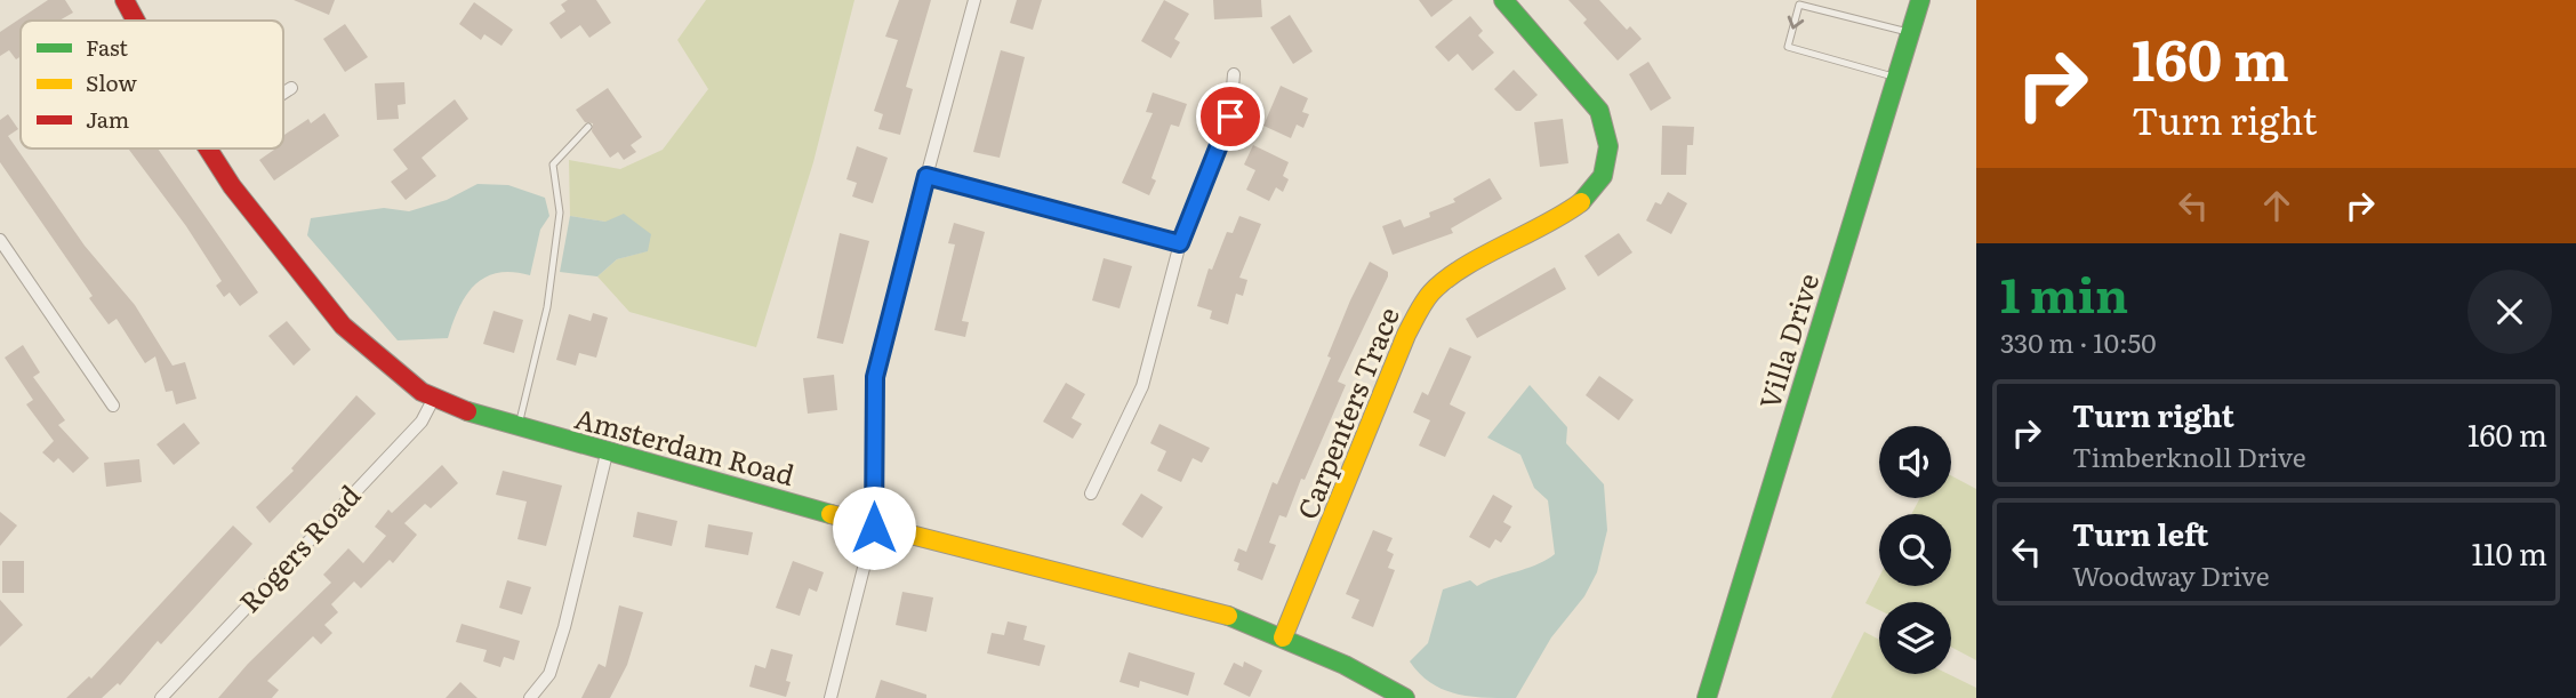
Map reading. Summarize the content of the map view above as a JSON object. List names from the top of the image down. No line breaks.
{"streets":{"main road":["Villa Drive","Carpenters Trace","Amsterdam Road"],"street":["Rogers Road"]},"crossings":[["Carpenters Trace","Amsterdam Road"],["Amsterdam Road","Rogers Road"]],"legend":["Fast","Slow","Jam"],"page":{"turn":["160 m","Turn right"],"heading":["1 min","330 m · 10:50"],"list":[{"name":"Turn right","note":"Timberknoll Drive","value":"160 m"},{"name":"Turn left","note":"Woodway Drive","value":"110 m"}]}}
